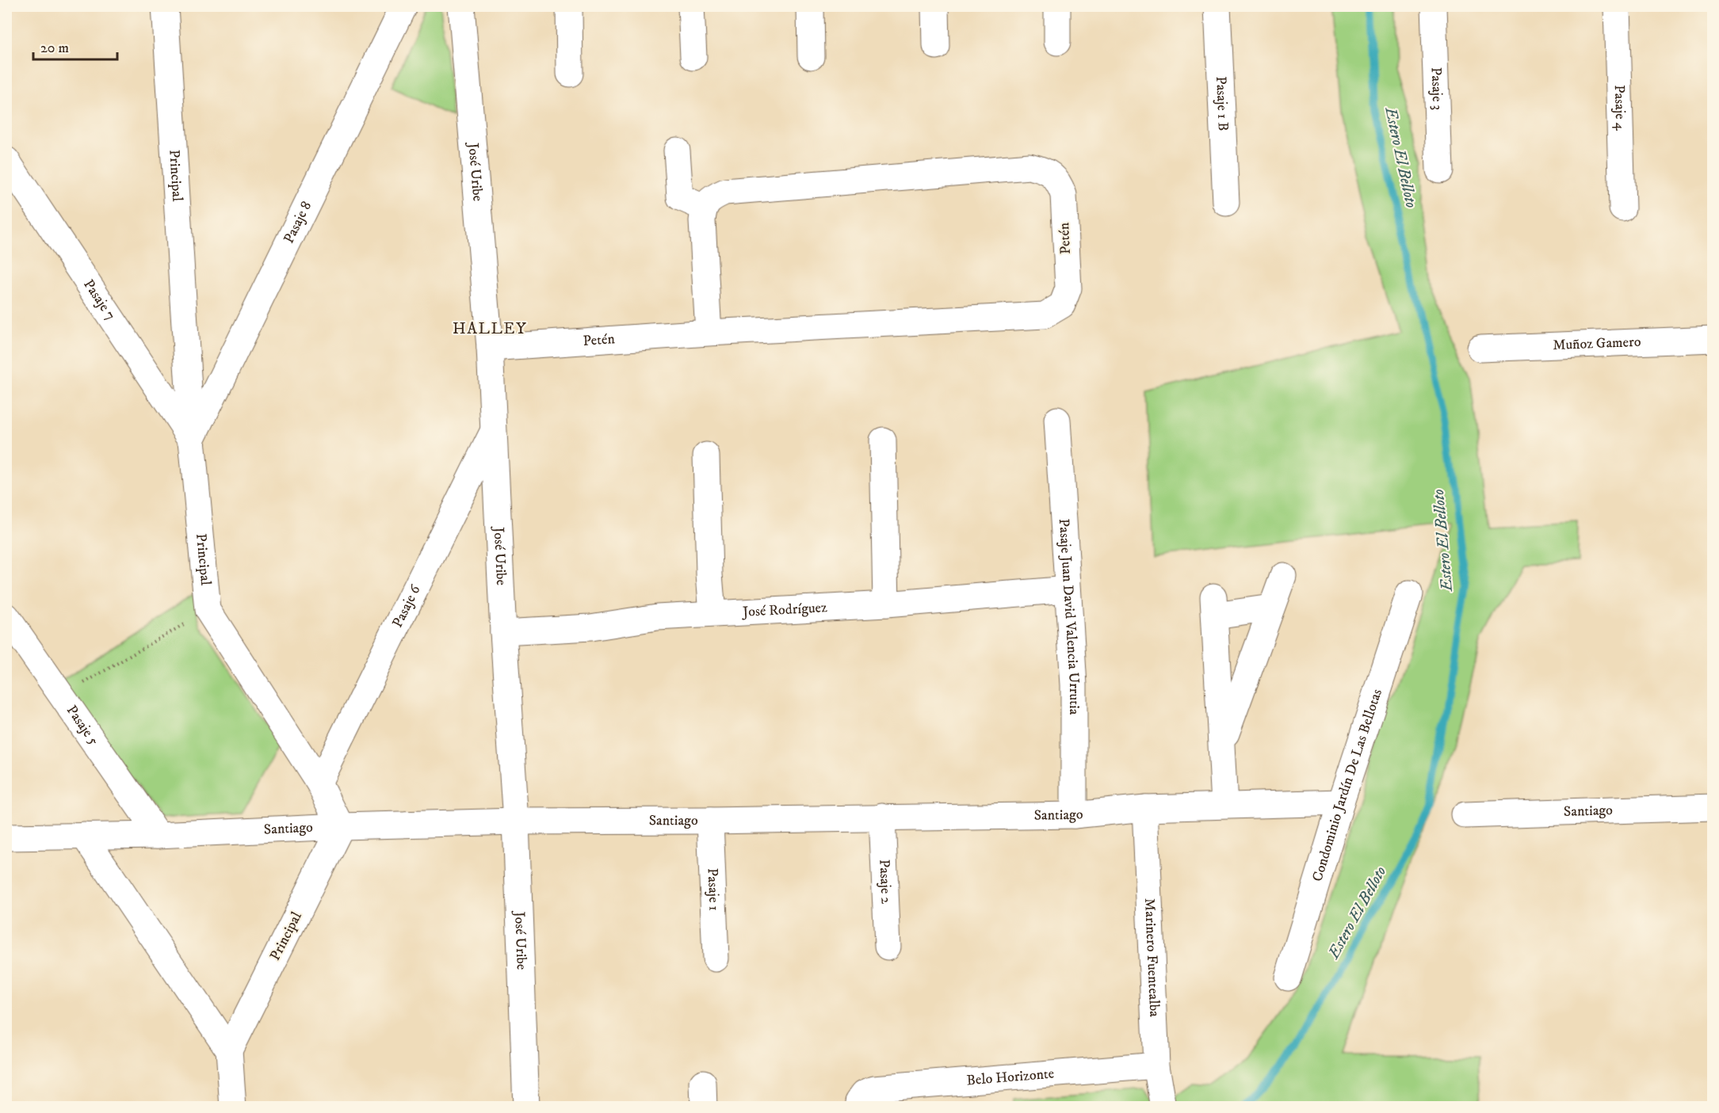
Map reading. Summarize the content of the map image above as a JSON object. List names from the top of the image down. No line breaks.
{"streets":{"street":["Pasaje 3","Pasaje 1 B","Pasaje 4","José Uribe","Principal","Pasaje 8","Petén","Pasaje 7","Muñoz Gamero","Pasaje 6","José Rodríguez","Pasaje Juan David Valencia Urrutia","Pasaje 5","Condominio Jardín De Las Bellotas","Santiago","Pasaje 2","Pasaje 1","Marinero Fuentealba","Belo Horizonte"]},"crossings":[["José Uribe","Petén"],["José Uribe","Pasaje 6"],["José Uribe","José Rodríguez"],["José Uribe","Santiago"],["Principal","Pasaje 8"],["Principal","Pasaje 7"],["Principal","Pasaje 6"],["Principal","Santiago"],["Pasaje 8","Pasaje 7"],["José Rodríguez","Pasaje Juan David Valencia Urrutia"],["Pasaje Juan David Valencia Urrutia","Santiago"],["Pasaje 5","Santiago"],["Condominio Jardín De Las Bellotas","Santiago"],["Santiago","Pasaje 2"],["Santiago","Pasaje 1"],["Santiago","Marinero Fuentealba"],["Marinero Fuentealba","Belo Horizonte"]],"districts":["HALLEY"],"water":["Estero El Belloto"],"scale_bar":"20 m"}
